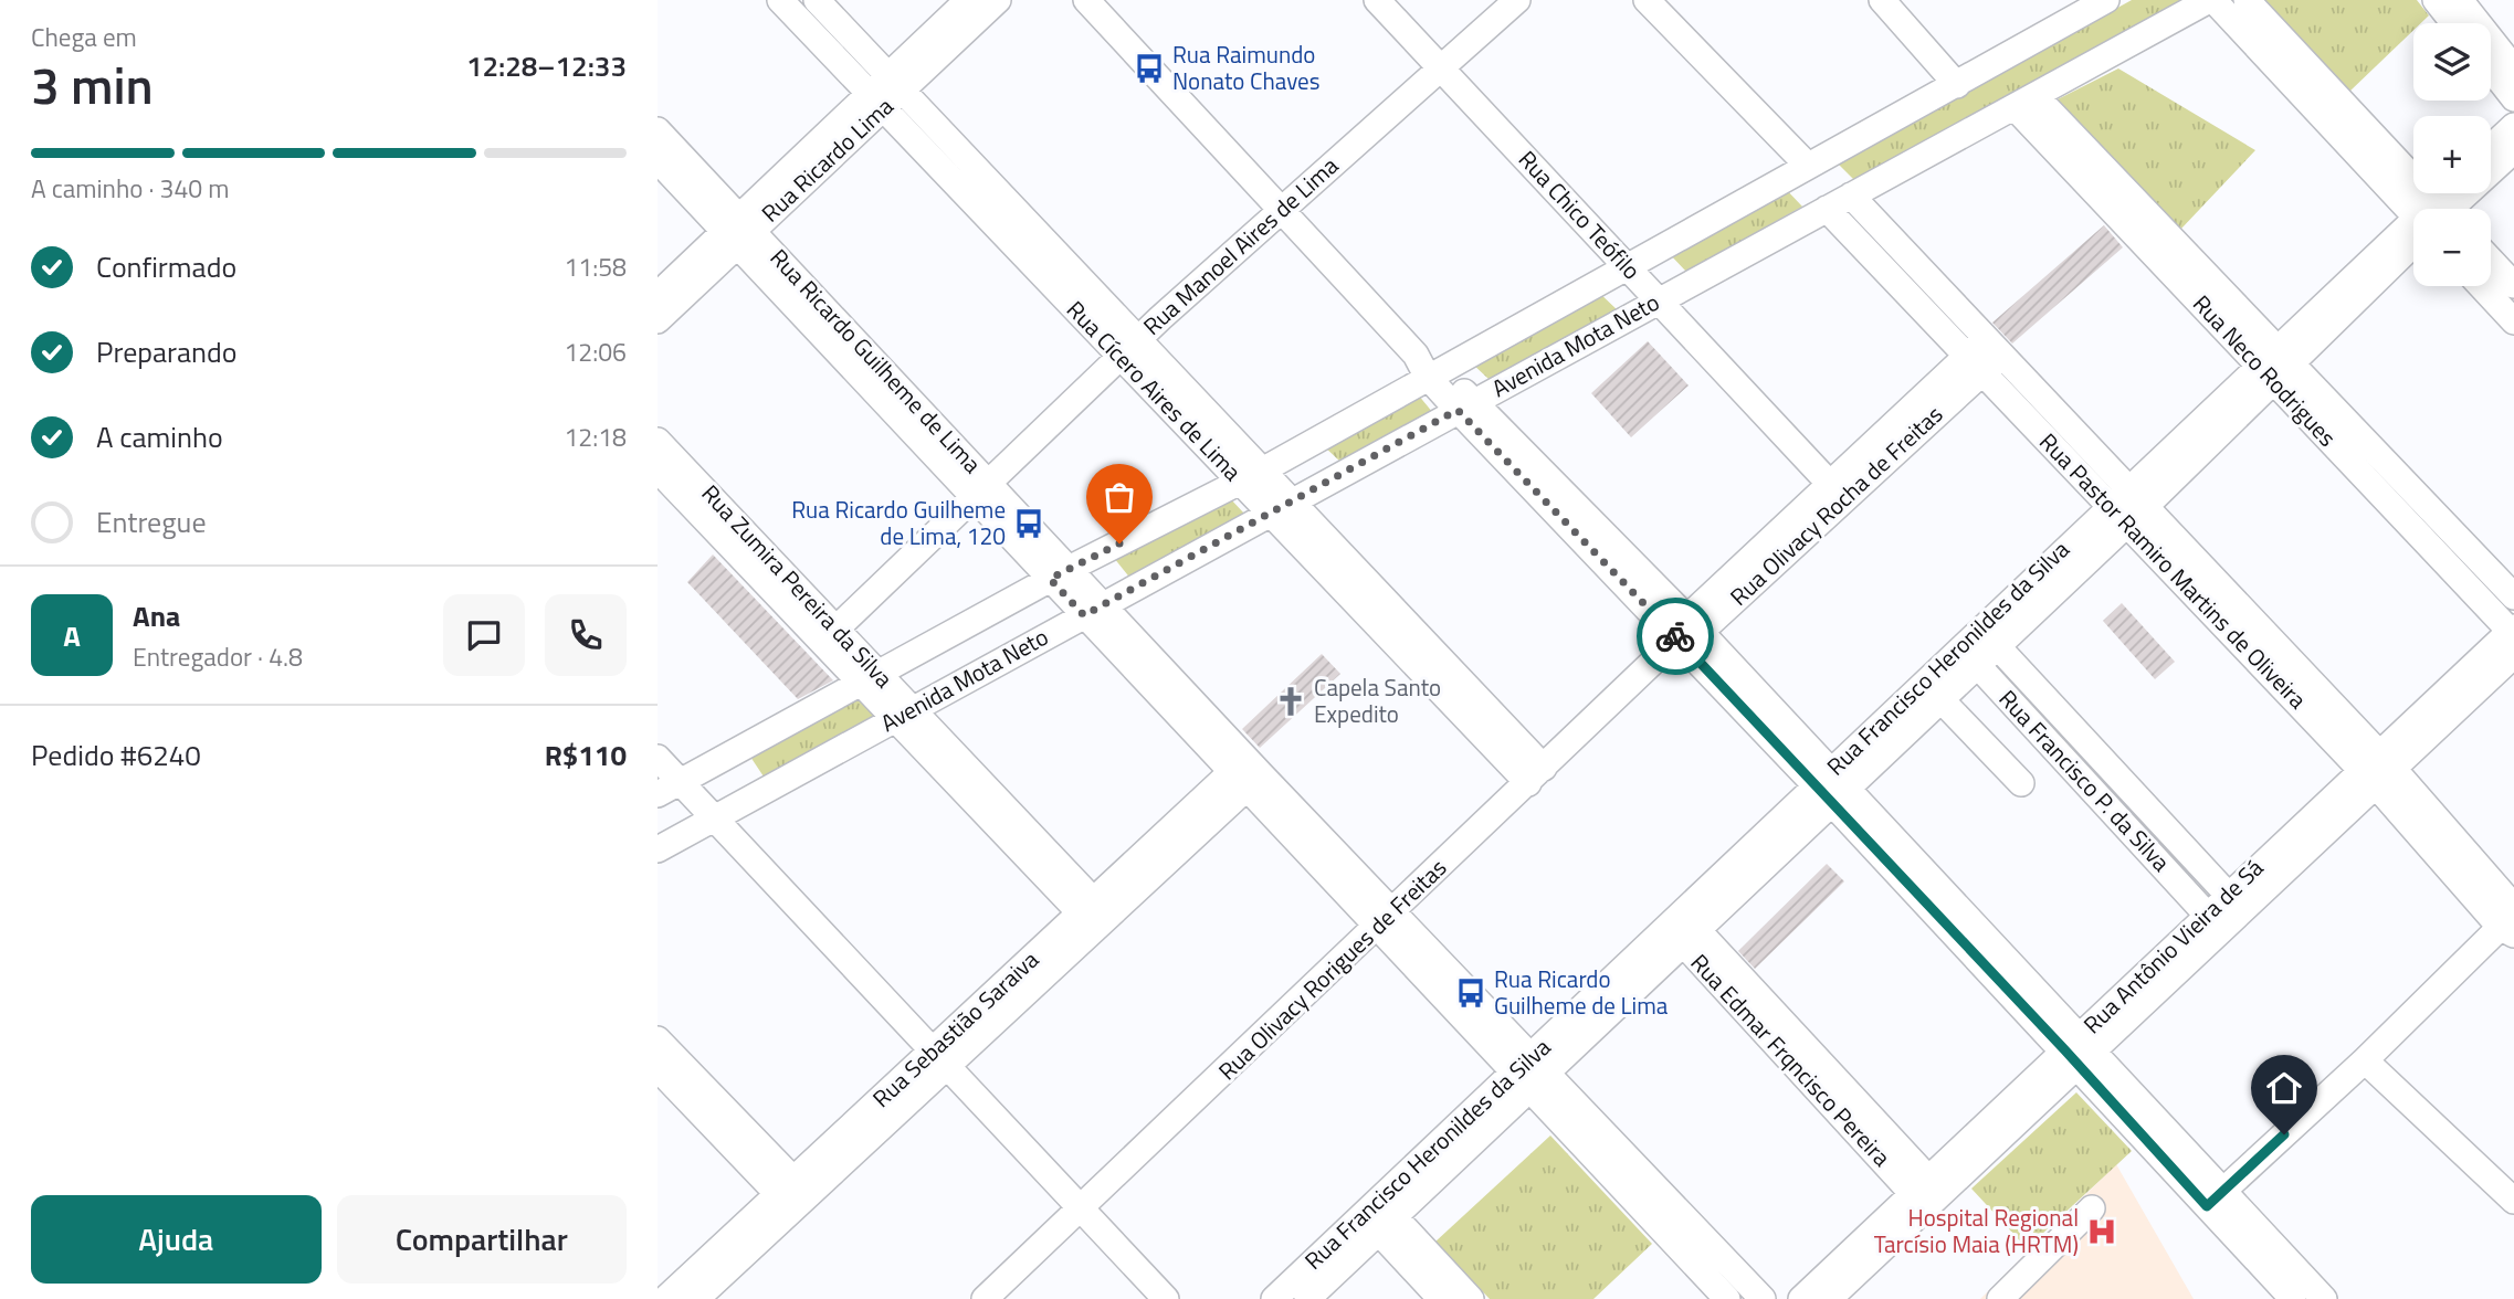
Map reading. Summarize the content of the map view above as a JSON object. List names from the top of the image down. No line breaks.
{"streets":{"street":["Rua Ricardo Lima","Rua Chico Teófilo","Rua Manoel Aires de Lima","Avenida Mota Neto","Rua Ricardo Guilheme de Lima","Rua Neco Rodrigues","Rua Cícero Aires de Lima","Rua Olivacy Rocha de Freitas","Rua Pastor Ramiro Martins de Oliveira","Rua Zumira Pereira da Silva","Rua Francisco Heronildes da Silva","Rua Francisco P. da Silva","Rua Antônio Vieira de Sá","Rua Olivacy Rorigues de Freitas","Rua Sebastião Saraiva","Rua Edmar Frqncisco Pereira"]},"crossings":[["Rua Ricardo Lima","Rua Ricardo Guilheme de Lima"],["Rua Ricardo Lima","Rua Cícero Aires de Lima"],["Rua Chico Teófilo","Rua Manoel Aires de Lima"],["Rua Chico Teófilo","Avenida Mota Neto"],["Rua Chico Teófilo","Rua Olivacy Rocha de Freitas"],["Rua Manoel Aires de Lima","Rua Ricardo Guilheme de Lima"],["Rua Manoel Aires de Lima","Rua Cícero Aires de Lima"],["Rua Manoel Aires de Lima","Rua Zumira Pereira da Silva"],["Avenida Mota Neto","Rua Ricardo Guilheme de Lima"],["Avenida Mota Neto","Rua Neco Rodrigues"],["Avenida Mota Neto","Rua Cícero Aires de Lima"],["Avenida Mota Neto","Rua Pastor Ramiro Martins de Oliveira"],["Avenida Mota Neto","Rua Zumira Pereira da Silva"],["Rua Ricardo Guilheme de Lima","Rua Francisco Heronildes da Silva"],["Rua Ricardo Guilheme de Lima","Rua Olivacy Rorigues de Freitas"],["Rua Ricardo Guilheme de Lima","Rua Sebastião Saraiva"],["Rua Neco Rodrigues","Rua Francisco Heronildes da Silva"],["Rua Neco Rodrigues","Rua Antônio Vieira de Sá"],["Rua Cícero Aires de Lima","Rua Olivacy Rorigues de Freitas"],["Rua Olivacy Rocha de Freitas","Rua Pastor Ramiro Martins de Oliveira"],["Rua Olivacy Rocha de Freitas","Rua Olivacy Rorigues de Freitas"],["Rua Pastor Ramiro Martins de Oliveira","Rua Francisco Heronildes da Silva"],["Rua Pastor Ramiro Martins de Oliveira","Rua Antônio Vieira de Sá"],["Rua Zumira Pereira da Silva","Rua Sebastião Saraiva"],["Rua Francisco Heronildes da Silva","Rua Francisco P. da Silva"],["Rua Francisco Heronildes da Silva","Rua Edmar Frqncisco Pereira"],["Rua Francisco P. da Silva","Rua Antônio Vieira de Sá"],["Rua Antônio Vieira de Sá","Rua Edmar Frqncisco Pereira"]],"places":{"bus stop":["Rua Raimundo Nonato Chaves","Rua Ricardo Guilheme de Lima, 120","Rua Ricardo Guilheme de Lima"],"church":["Capela Santo Expedito"],"hospital":["Hospital Regional Tarcísio Maia (HRTM)"]},"page":{"heading":["3 min","Chega em","12:28–12:33"],"panel":["Ana","Entregador · 4.8","Pedido #6240","R$110"],"map_buttons":["+","−"],"bar":"A caminho · 340 m","list":[["Confirmado","11:58"],["Preparando","12:06"],["A caminho","12:18"],"Entregue"],"round":"A","buttons":["Ajuda","Compartilhar"]}}
